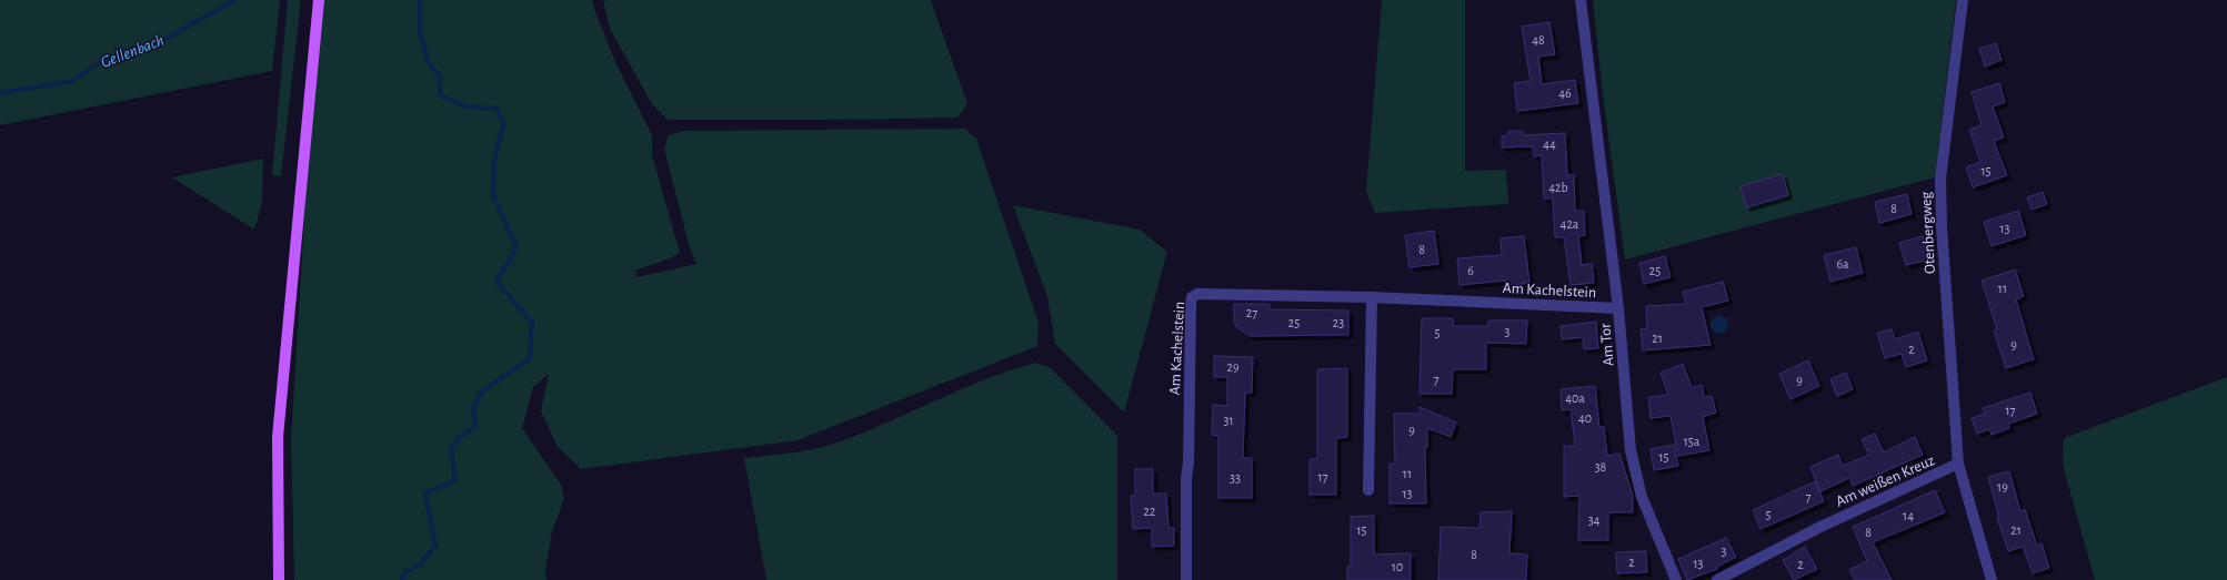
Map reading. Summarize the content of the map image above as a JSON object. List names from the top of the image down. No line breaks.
{"streets":{"street":["Otenbergweg","Am Kachelstein","Am Tor","Am weißen Kreuz"]},"crossings":[["Otenbergweg","Am weißen Kreuz"],["Am Kachelstein","Am Tor"]],"water":["Gellenbach"],"house_numbers":["48","46","44","15","42b","8","42a","13","8","6a","6","25","11","27","25","23","3","5","21","9","2","29","7","9","40a","17","40","31","9","15a","15","38","11","17","33","19","13","7","22","5","14","34","15","21","8","3","8","2","13","2","10"]}
